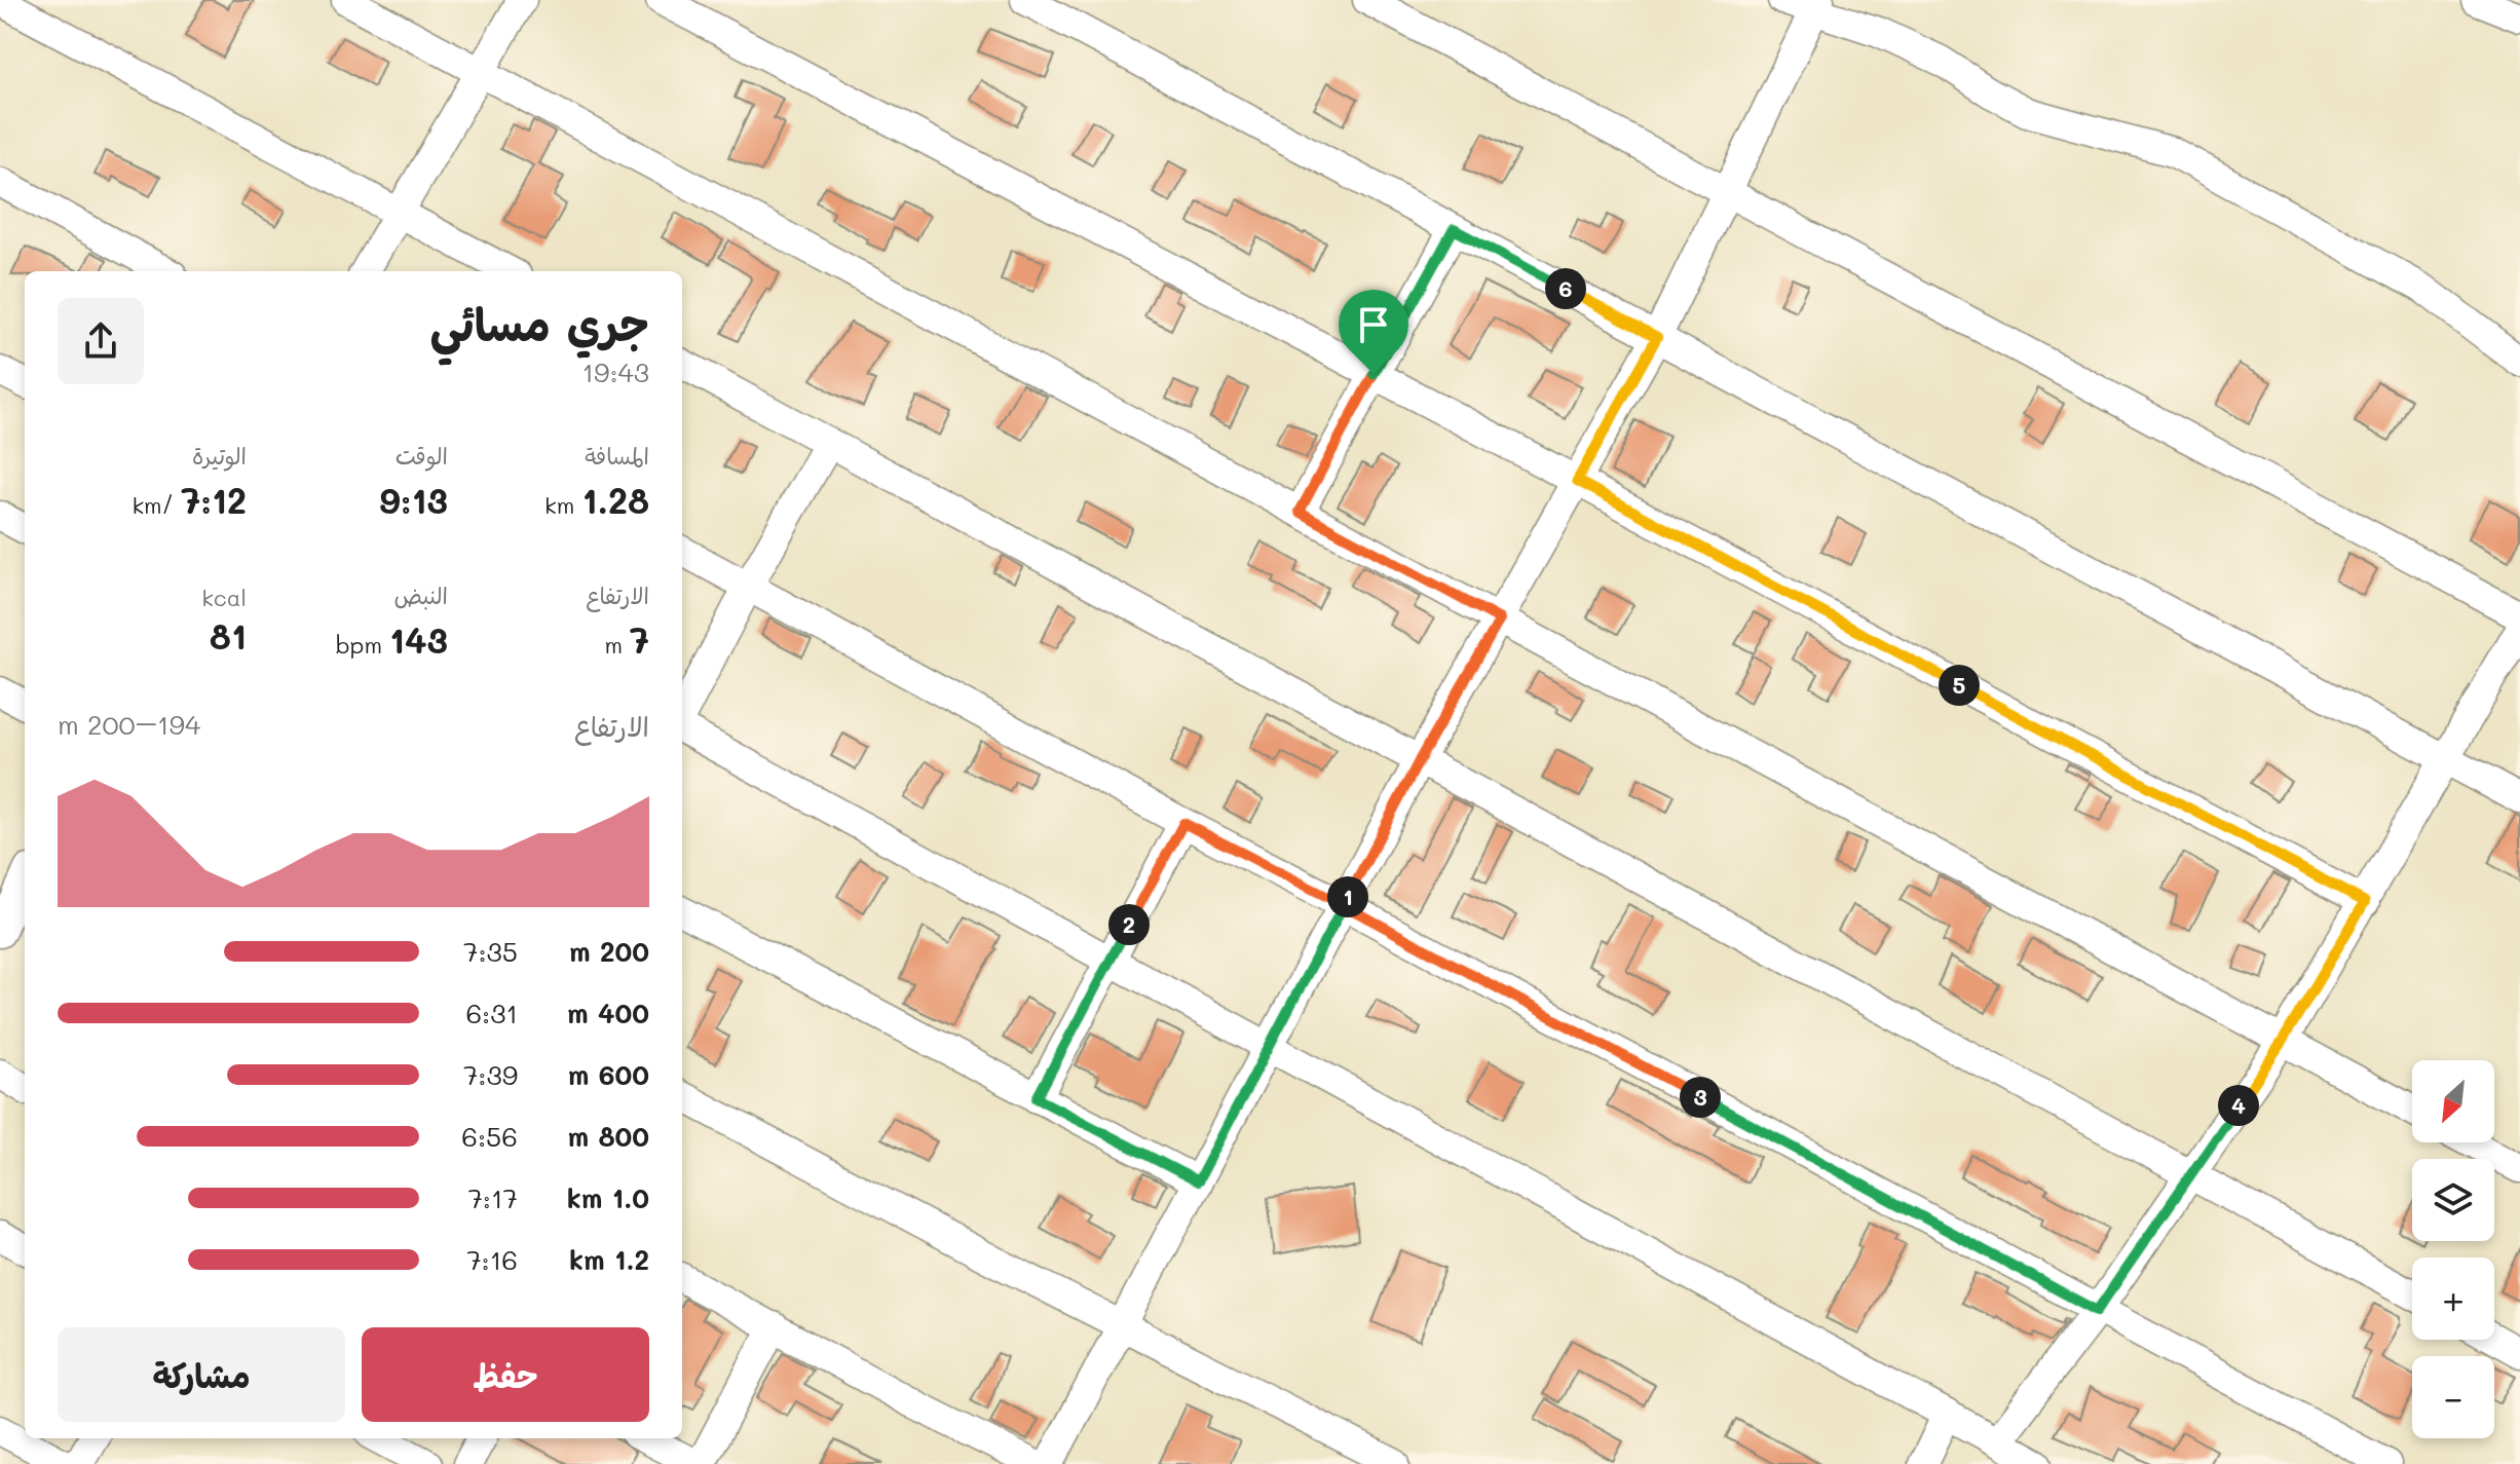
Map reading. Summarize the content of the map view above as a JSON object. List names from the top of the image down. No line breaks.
{"north":"bottom left","page":{"pins":["6","5","1","2","3","4"],"heading":["جري مسائي","19:43"],"stats":[["المسافة","1.28 km"],["الوقت","9:13"],["الوتيرة","7:12 /km"],["الارتفاع","7 m"],["النبض","143 bpm"],["kcal","81"]],"chart":["الارتفاع","194–200 m"],"list":[{"name":"200 m","note":"7:35"},{"name":"400 m","note":"6:31"},{"name":"600 m","note":"7:39"},{"name":"800 m","note":"6:56"},{"name":"1.0 km","note":"7:17"},{"name":"1.2 km","note":"7:16"}],"map_buttons":["+","−"],"buttons":["حفظ","مشاركة"]}}
